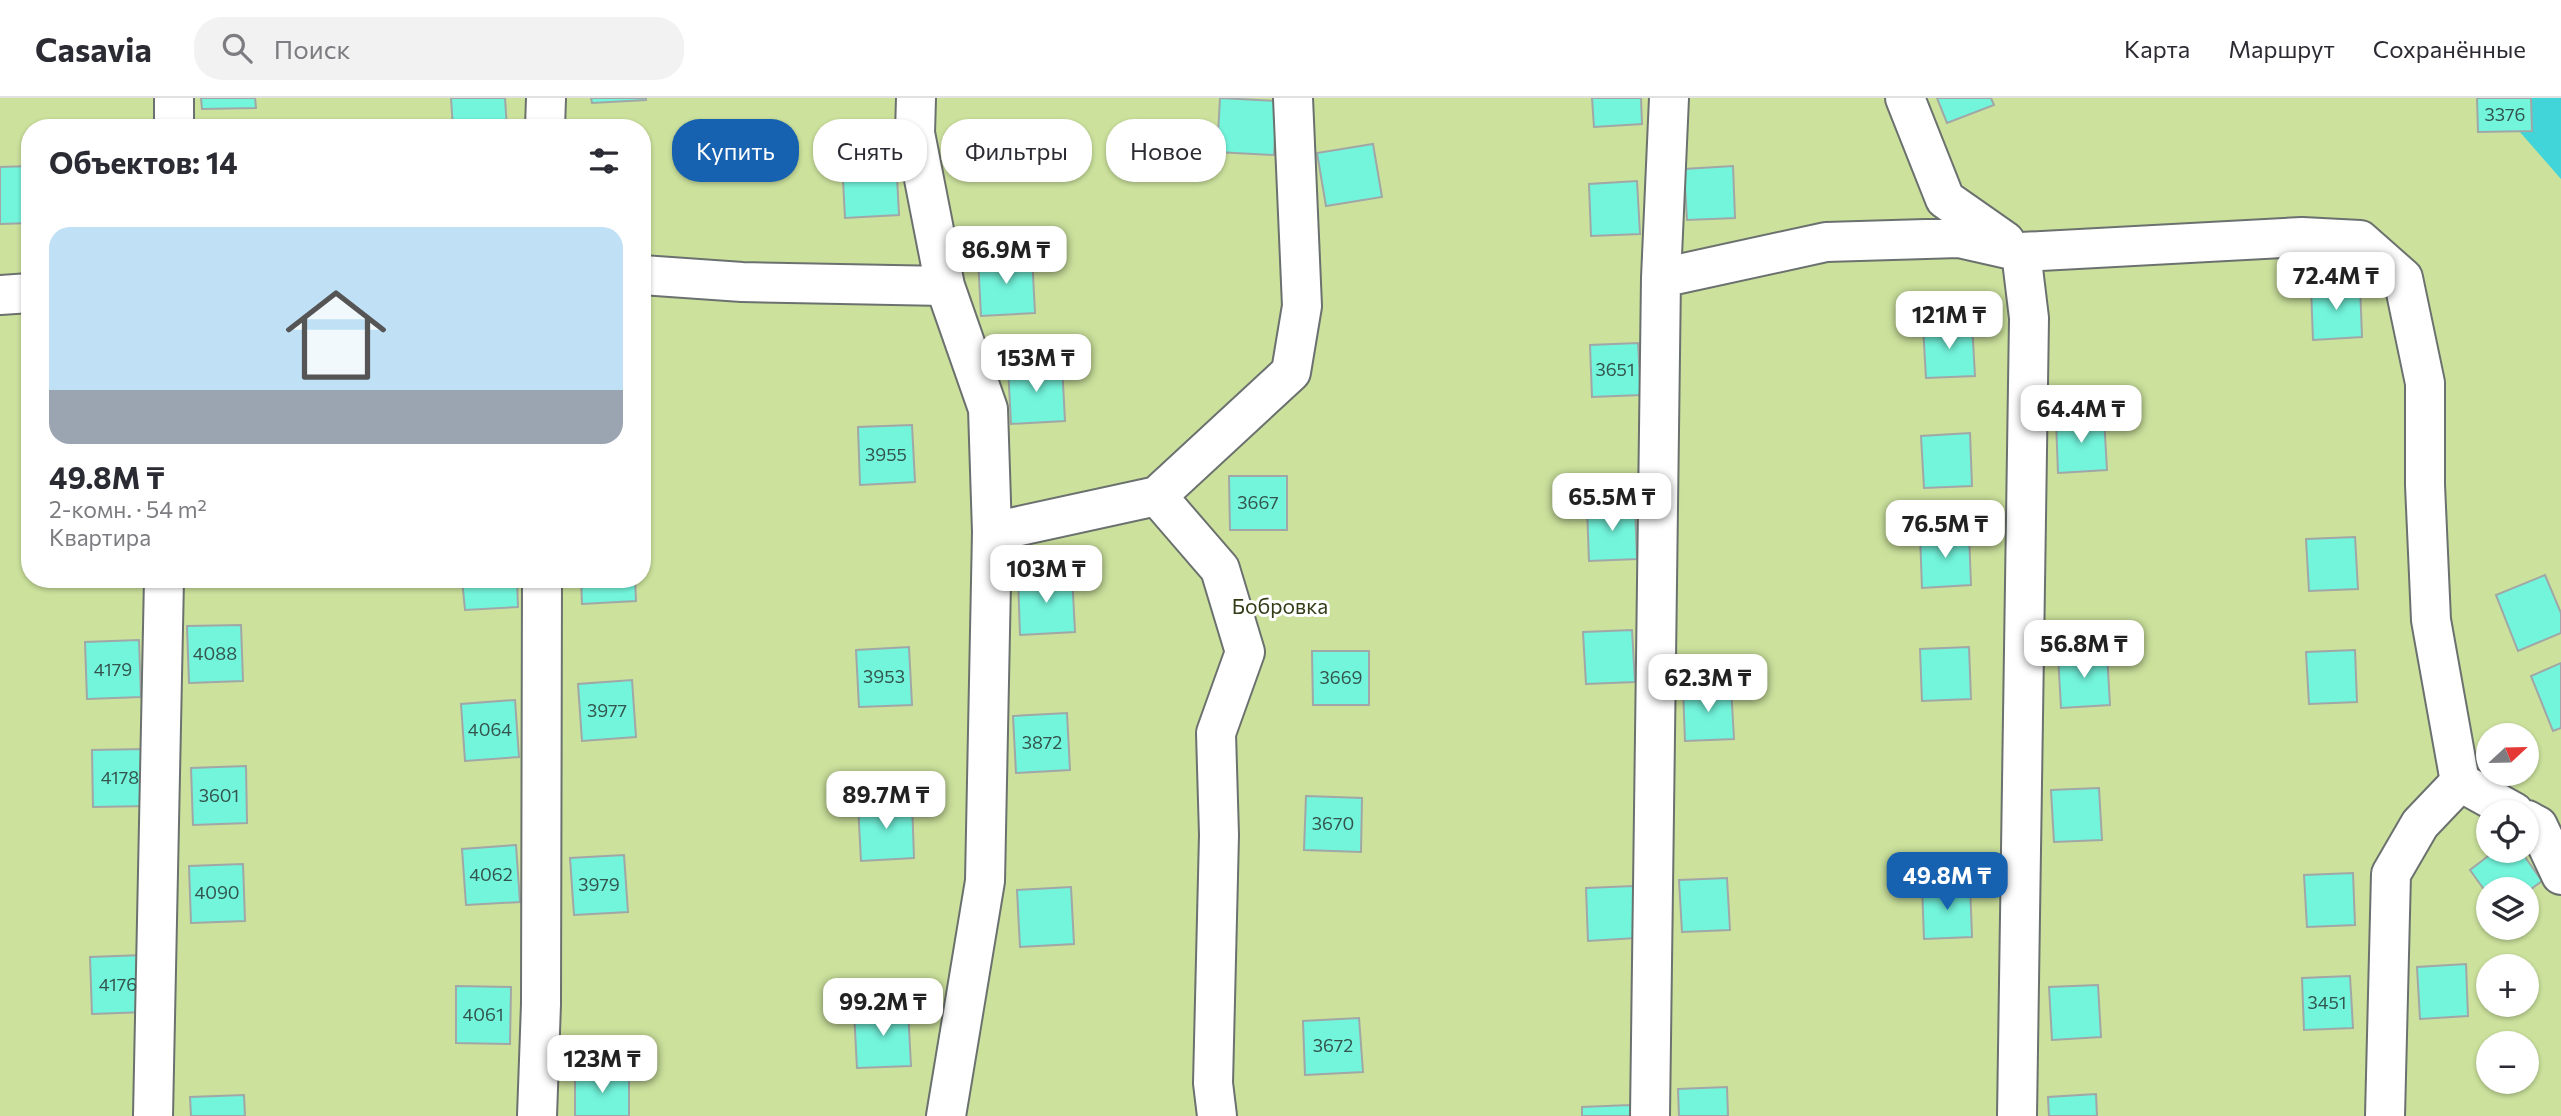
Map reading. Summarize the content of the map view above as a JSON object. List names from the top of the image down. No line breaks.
{"parks":["Бобровка"],"house_numbers":["3376","3651","3955","3667","4088","4179","3953","3669","3977","4064","3872","4178","3601","3670","4062","3979","4090","4176","3451","4061","3672"],"north":"right","page":{"header":"Casavia","search":"Поиск","nav":["Карта","Маршрут","Сохранённые"],"chip":["Купить","Снять","Фильтры","Новое"],"heading":"Объектов: 14","list":[{"name":"49.8M ₸","note":"2-комн. · 54 m² · Квартира"}],"price":["86.9M ₸","72.4M ₸","121M ₸","153M ₸","64.4M ₸","65.5M ₸","76.5M ₸","103M ₸","56.8M ₸","62.3M ₸","89.7M ₸","49.8M ₸","99.2M ₸","123M ₸"],"map_buttons":["+","−"]}}
